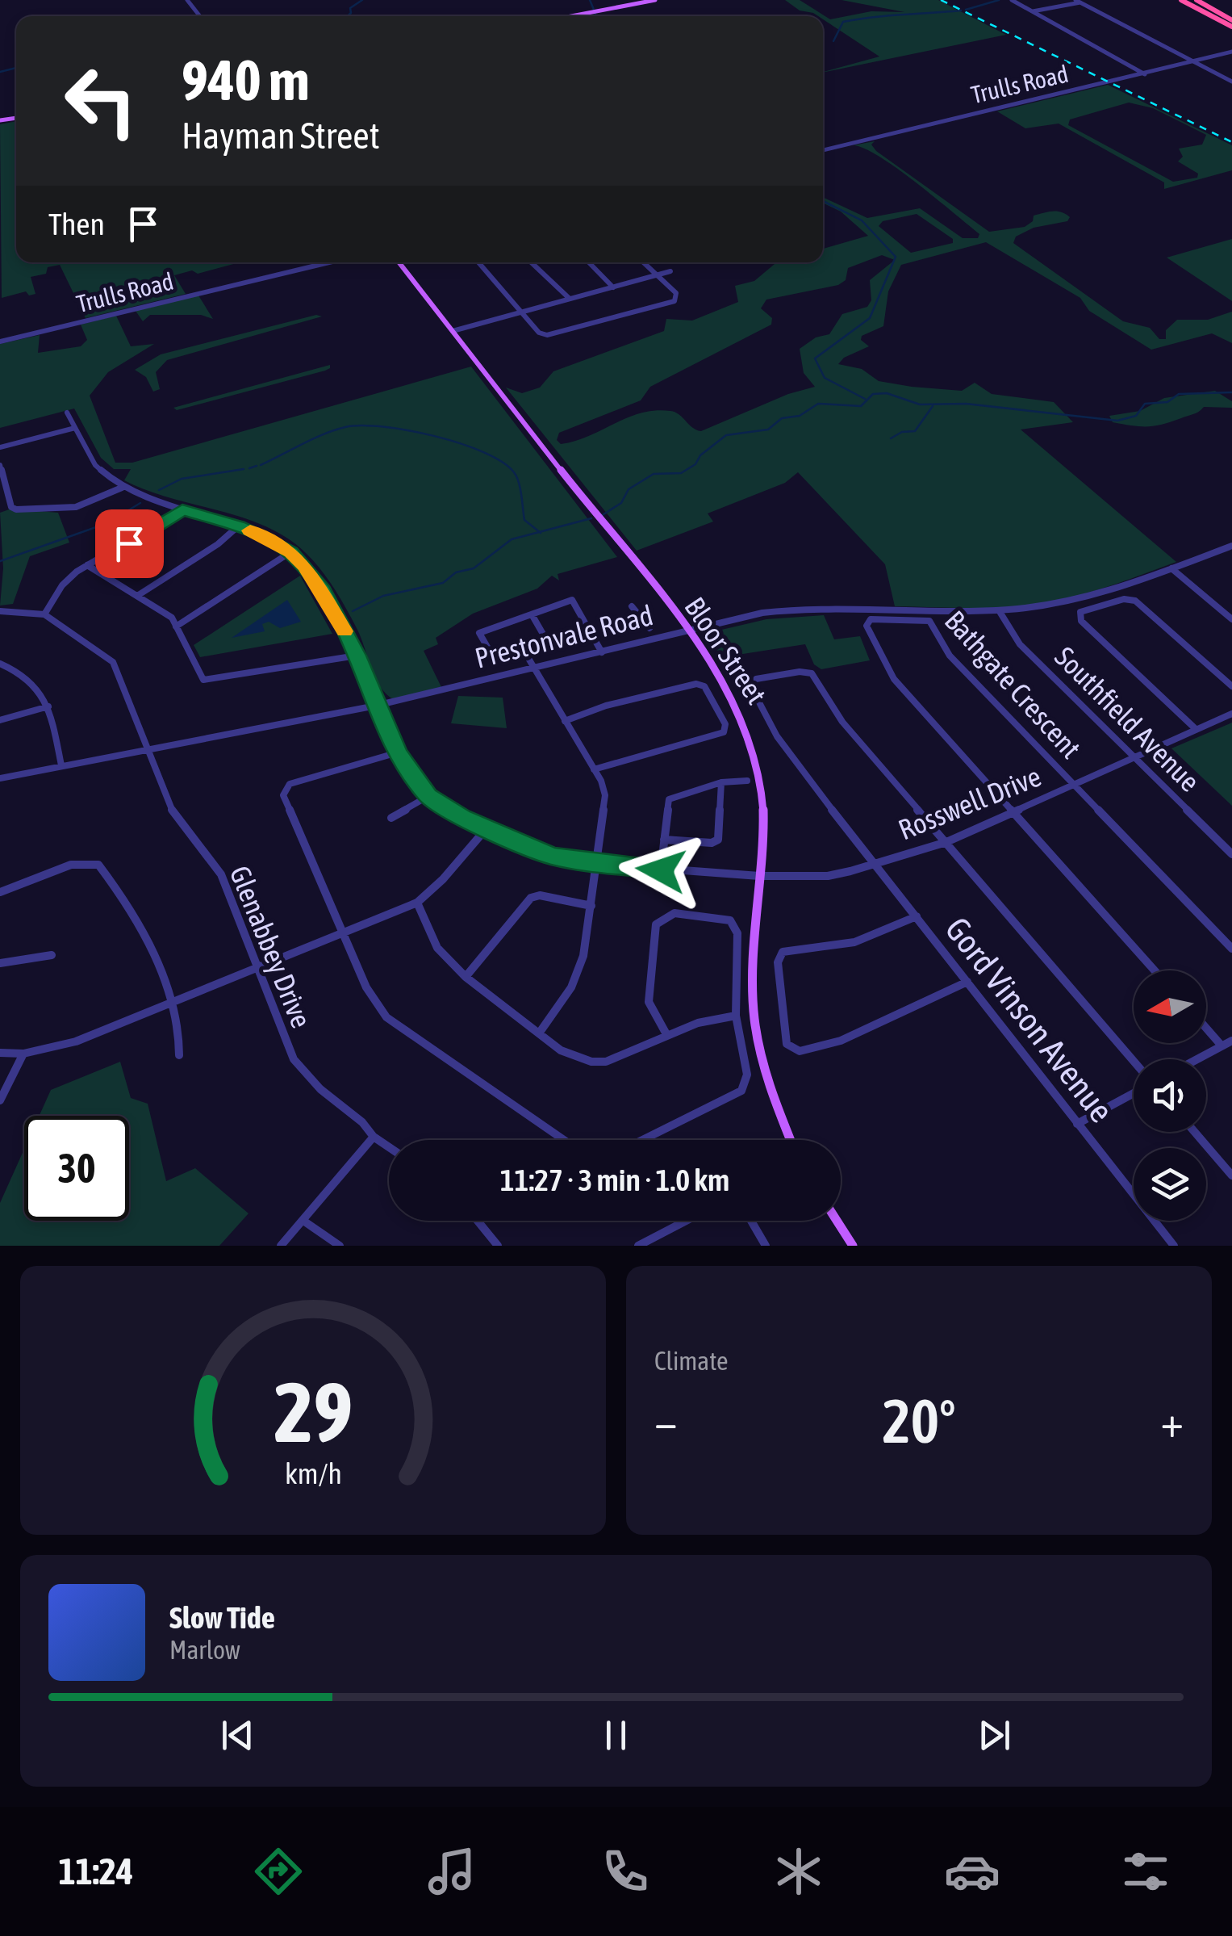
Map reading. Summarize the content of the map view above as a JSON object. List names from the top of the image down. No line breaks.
{"streets":{"main road":["Bloor Street"],"street":["Trulls Road","Prestonvale Road","Bathgate Crescent","Southfield Avenue","Rosswell Drive","Glenabbey Drive","Gord Vinson Avenue"]},"crossings":[["Prestonvale Road","Bloor Street"],["Prestonvale Road","Southfield Avenue"],["Prestonvale Road","Glenabbey Drive"],["Bloor Street","Rosswell Drive"],["Bathgate Crescent","Rosswell Drive"],["Southfield Avenue","Rosswell Drive"],["Rosswell Drive","Gord Vinson Avenue"]],"north":"left","page":{"turn":["940 m","Hayman Street"],"then":"Then","limit":"30","trip":"11:27 · 3 min · 1.0 km","tile":"Climate","heat":["−","20°","+"],"song":["Slow Tide","Marlow"],"tabs":"11:24","gauge":["29","km/h"]}}
